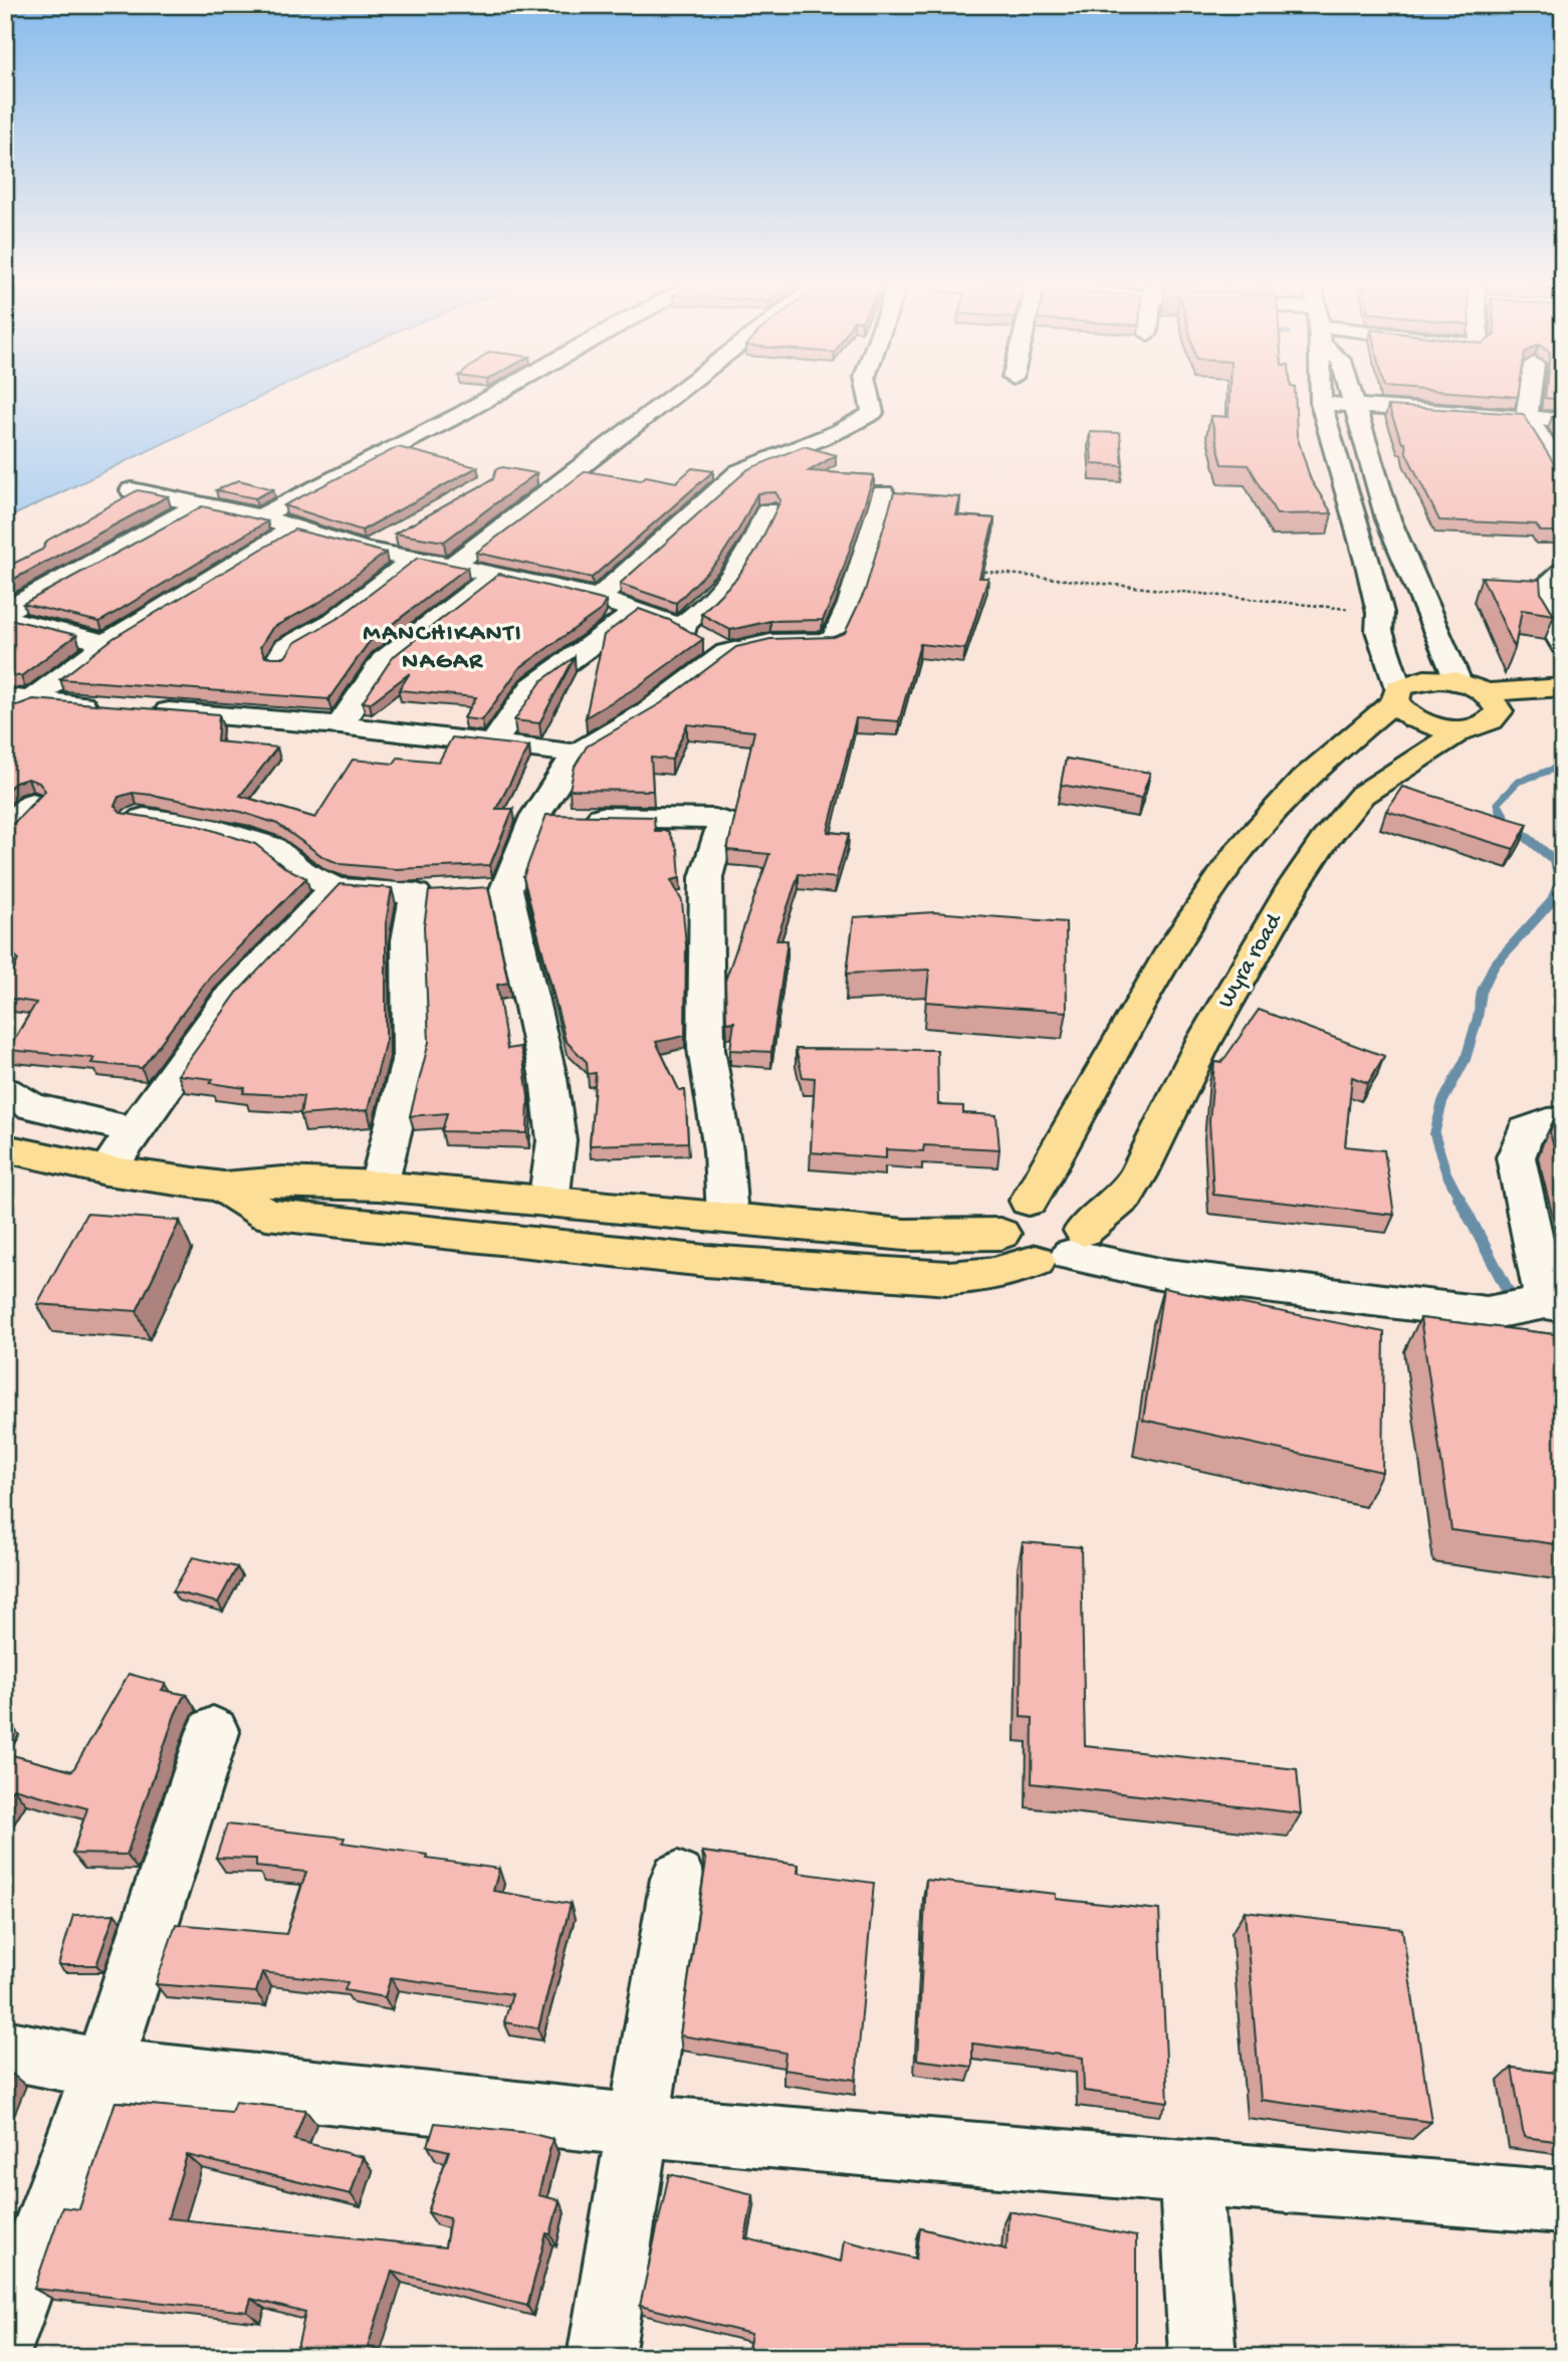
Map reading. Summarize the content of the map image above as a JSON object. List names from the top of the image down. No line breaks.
{"streets":{"main road":["Wyra road"]},"districts":["MANCHIKANTI NAGAR"]}
